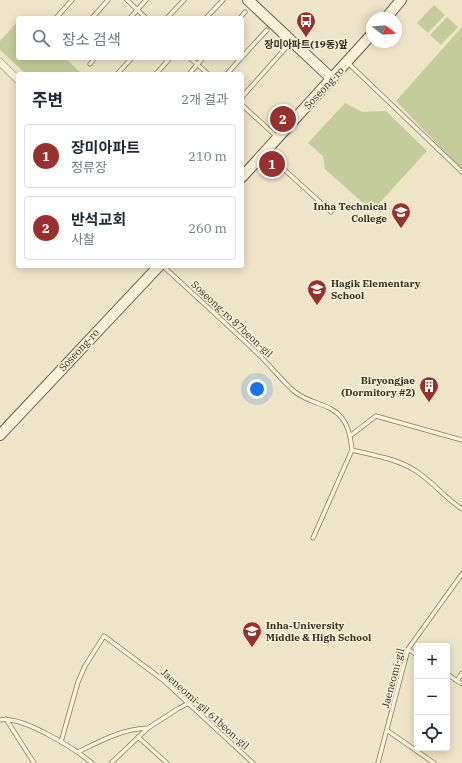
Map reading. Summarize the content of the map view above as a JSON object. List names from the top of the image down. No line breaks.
{"streets":{"main road":["Soseong-ro"],"lane":["Soseong-ro 87beon-gil","Jaeneomi-gil","Jaeneomi-gil 61beon-gil"]},"places":{"bus stop":["장미아파트(19동)앞"],"school or university":["Inha Technical College","Hagik Elementary School","Inha-University Middle & High School"],"building":["Biryongjae (Dormitory #2)"]},"north":"right","page":{"search":"장소 검색","heading":["주변","2개 결과"],"pins":["2","1"],"list":[{"mark":"1","name":"장미아파트","note":"정류장","value":"210 m"},{"mark":"2","name":"반석교회","note":"사찰","value":"260 m"}],"map_buttons":["+","−"]}}
